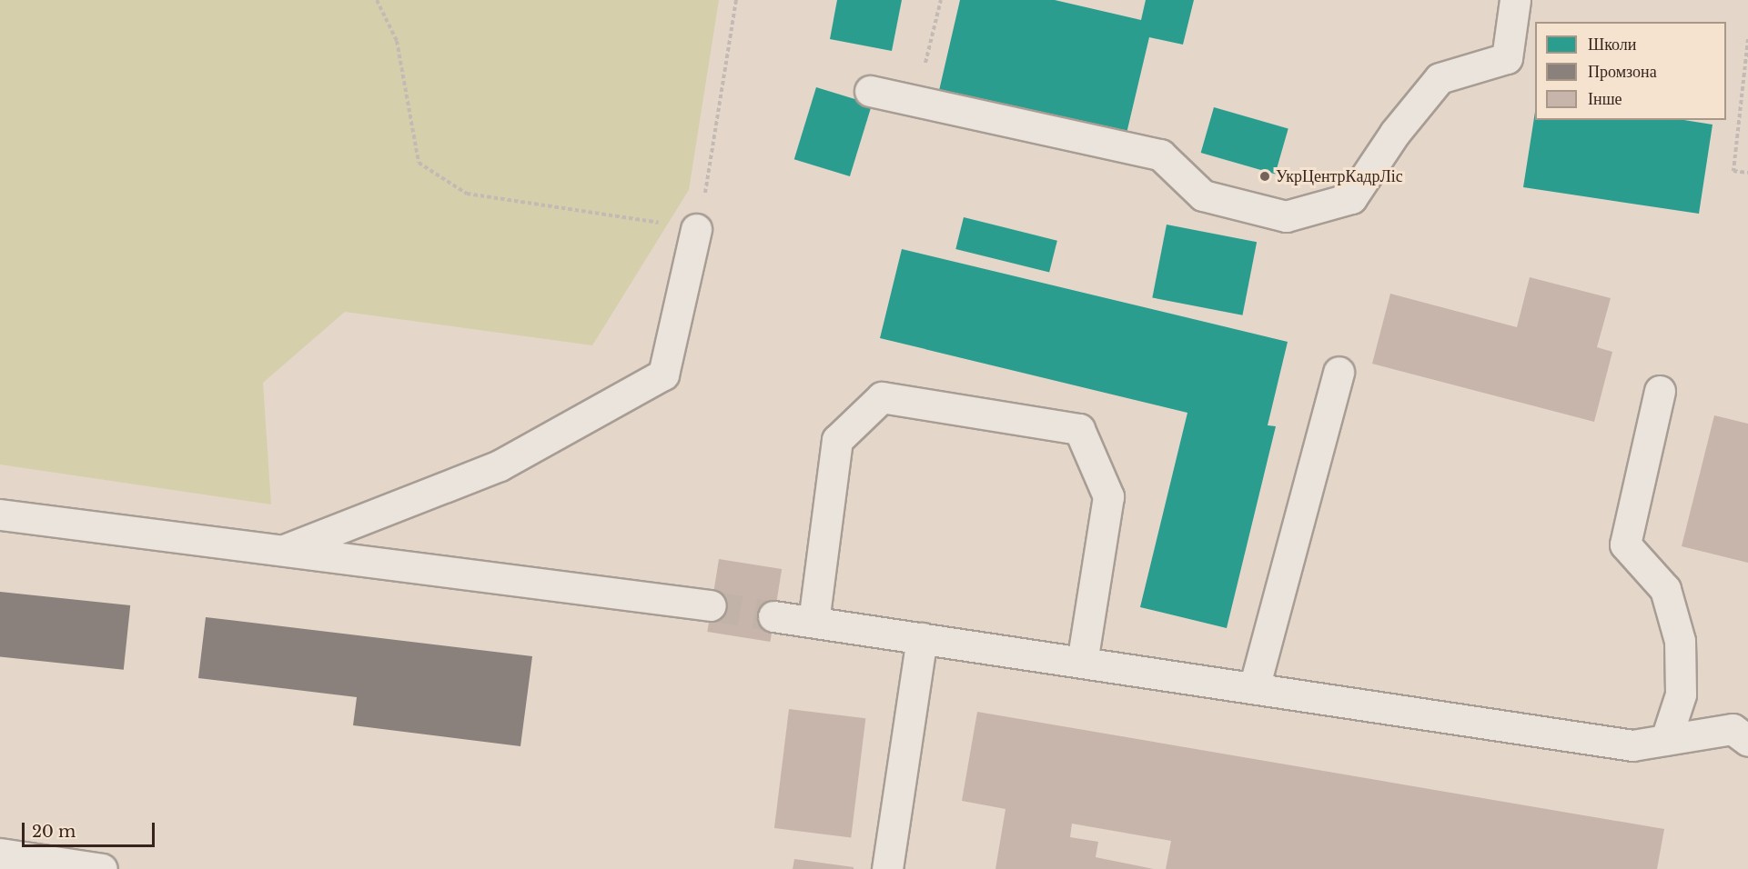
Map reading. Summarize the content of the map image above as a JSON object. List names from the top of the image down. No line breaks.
{"places":["УкрЦентрКадрЛіс"],"legend":["Школи","Промзона","Інше"],"scale_bar":"20 m"}
